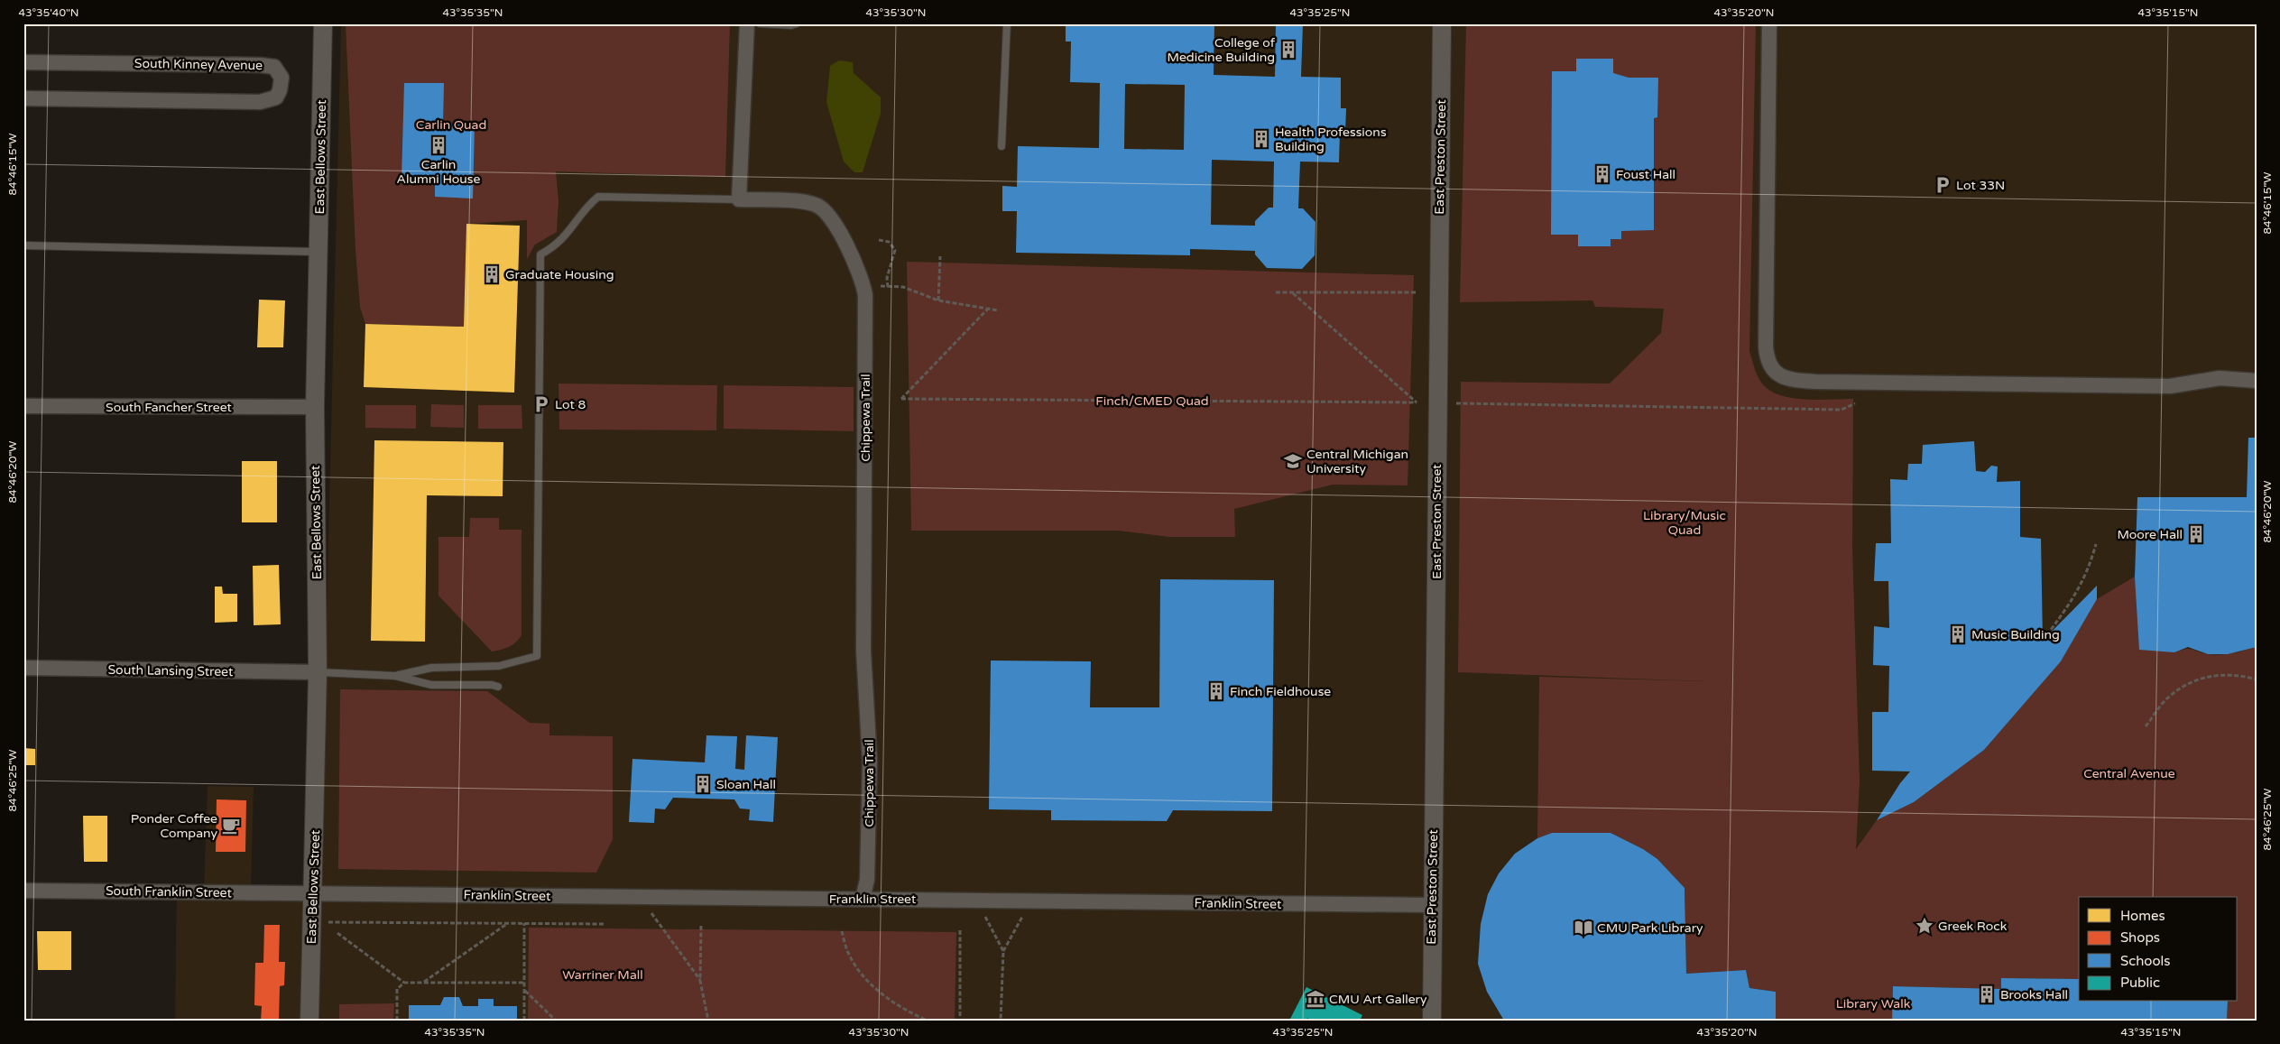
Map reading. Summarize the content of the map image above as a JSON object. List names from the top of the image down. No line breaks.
{"streets":{"street":["South Kinney Avenue","East Bellows Street","East Preston Street","South Fancher Street","Chippewa Trail","South Lansing Street","South Franklin Street","Franklin Street"]},"crossings":[["East Bellows Street","South Fancher Street"],["East Bellows Street","South Lansing Street"],["East Bellows Street","South Franklin Street"],["East Bellows Street","Franklin Street"],["East Preston Street","Franklin Street"],["Chippewa Trail","Franklin Street"],["South Franklin Street","Franklin Street"]],"parks":["Carlin Quad","Finch/CMED Quad","Library/Music Quad","Central Avenue","Warriner Mall","Library Walk"],"places":{"building":["College of Medicine Building","Health Professions Building","Carlin Alumni House","Foust Hall","Graduate Housing","Moore Hall","Music Building","Finch Fieldhouse","Sloan Hall","Brooks Hall"],"parking":["Lot 33N","Lot 8"],"school or university":["Central Michigan University"],"cafe":["Ponder Coffee Company"],"place":["Greek Rock"],"library":["CMU Park Library"],"museum":["CMU Art Gallery"]},"legend":["Homes","Shops","Schools","Public"],"coordinates":["43°35'40\"N","43°35'35\"N","43°35'30\"N","43°35'25\"N","43°35'20\"N","43°35'15\"N","84°46'15\"W","84°46'20\"W","84°46'25\"W"]}
